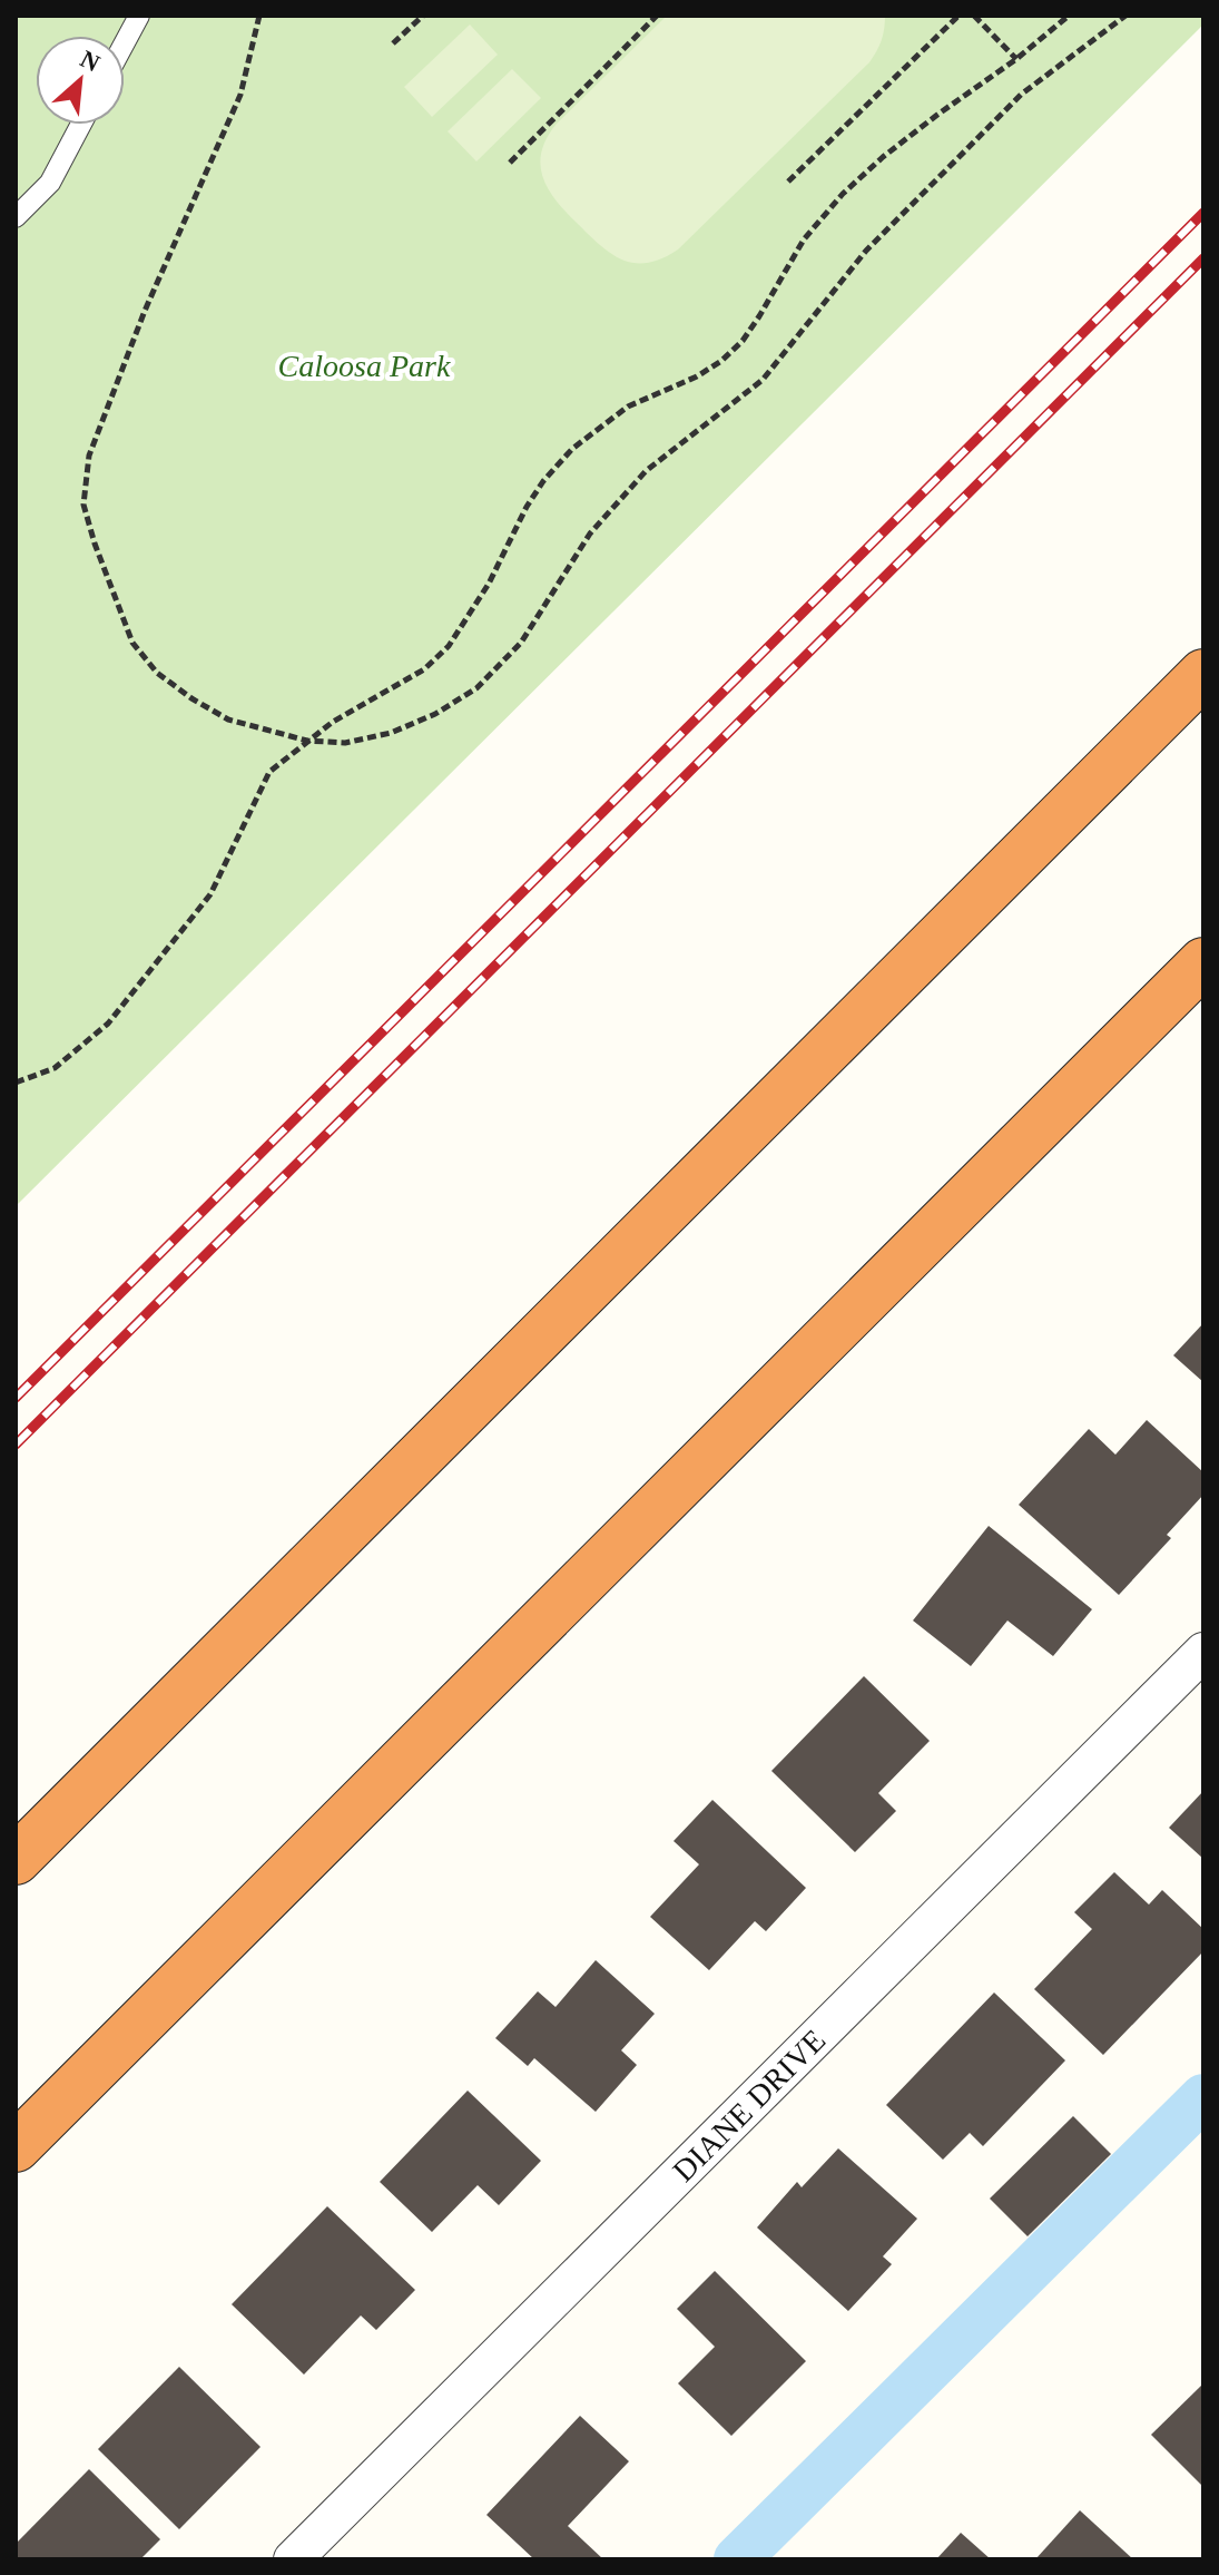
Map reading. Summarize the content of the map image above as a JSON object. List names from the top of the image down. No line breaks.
{"streets":{"street":["DIANE DRIVE"]},"parks":["Caloosa Park"],"north":"top right"}
